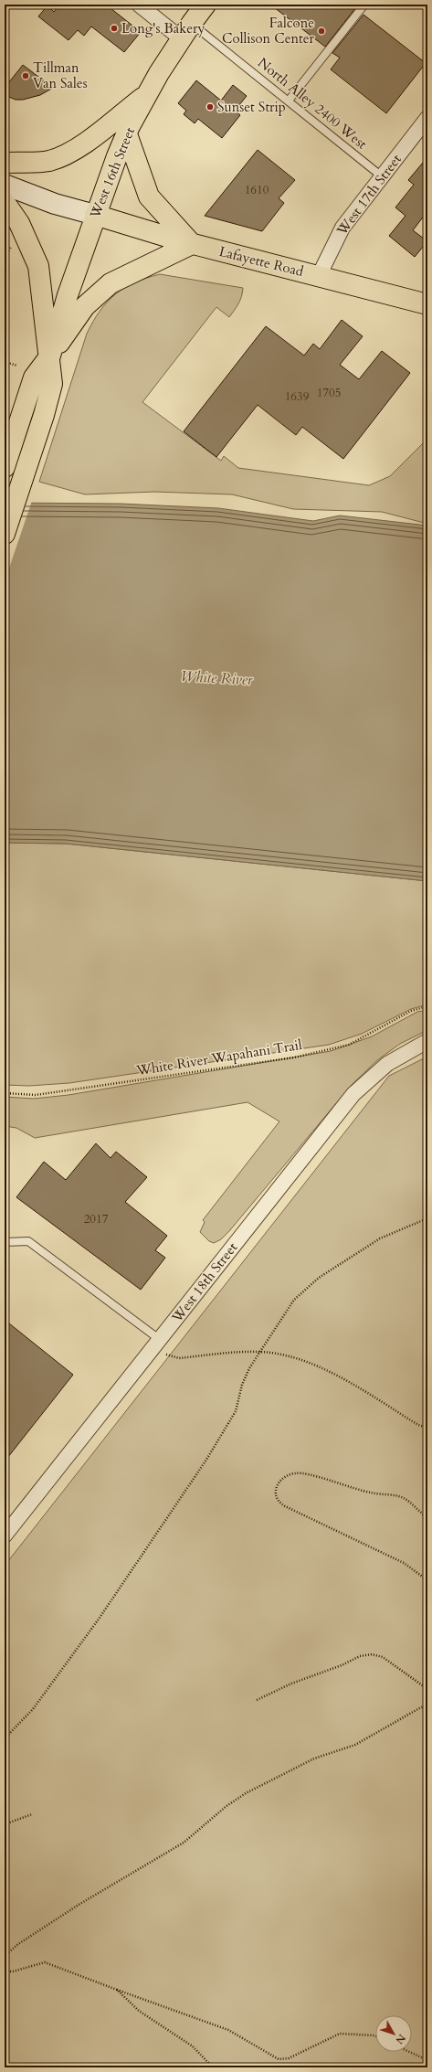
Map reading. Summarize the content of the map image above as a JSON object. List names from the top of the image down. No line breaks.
{"streets":{"main road":["West 16th Street","Lafayette Road"],"street":["West 17th Street","West 18th Street"],"lane":["North Alley 2400 West"],"path":["White River Wapahani Trail"]},"crossings":[["North Alley 2400 West","West 16th Street"],["North Alley 2400 West","West 17th Street"],["West 16th Street","Lafayette Road"],["West 17th Street","Lafayette Road"]],"water":["White River"],"places":["Long's Bakery","Falcone Collison Center","Tillman Van Sales","Sunset Strip"],"house_numbers":["1610","1705","1639","2017"],"north":"bottom right"}
